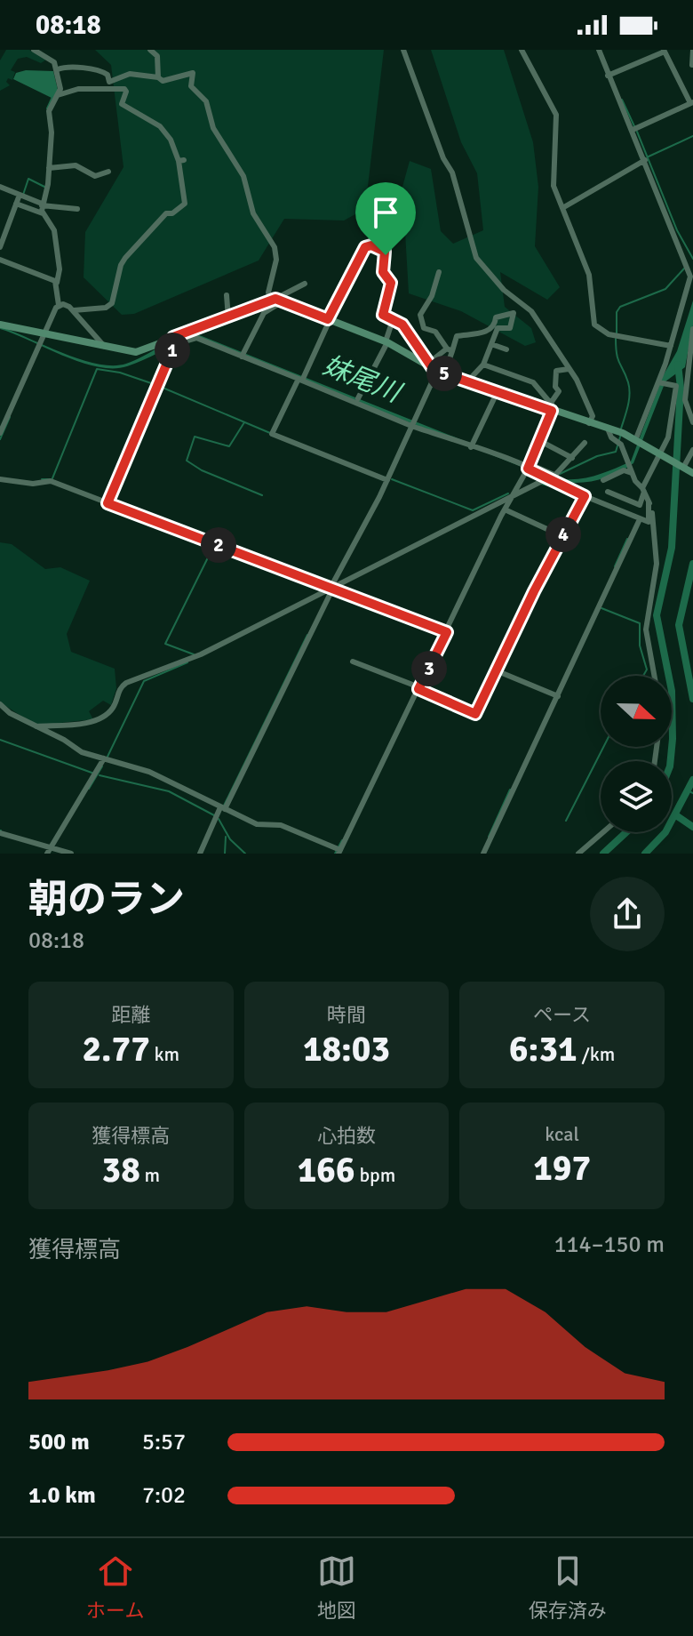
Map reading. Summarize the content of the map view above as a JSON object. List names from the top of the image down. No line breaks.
{"water":["妹尾川"],"north":"right","page":{"status":"08:18","pins":["1","5","4","2","3"],"heading":["朝のラン","08:18"],"stats":[["距離","2.77 km"],["時間","18:03"],["ペース","6:31 /km"],["獲得標高","38 m"],["心拍数","166 bpm"],["kcal","197"]],"chart":["獲得標高","114–150 m"],"list":[{"name":"500 m","note":"5:57"},{"name":"1.0 km","note":"7:02"}],"tabs":["ホーム","地図","保存済み"]}}
